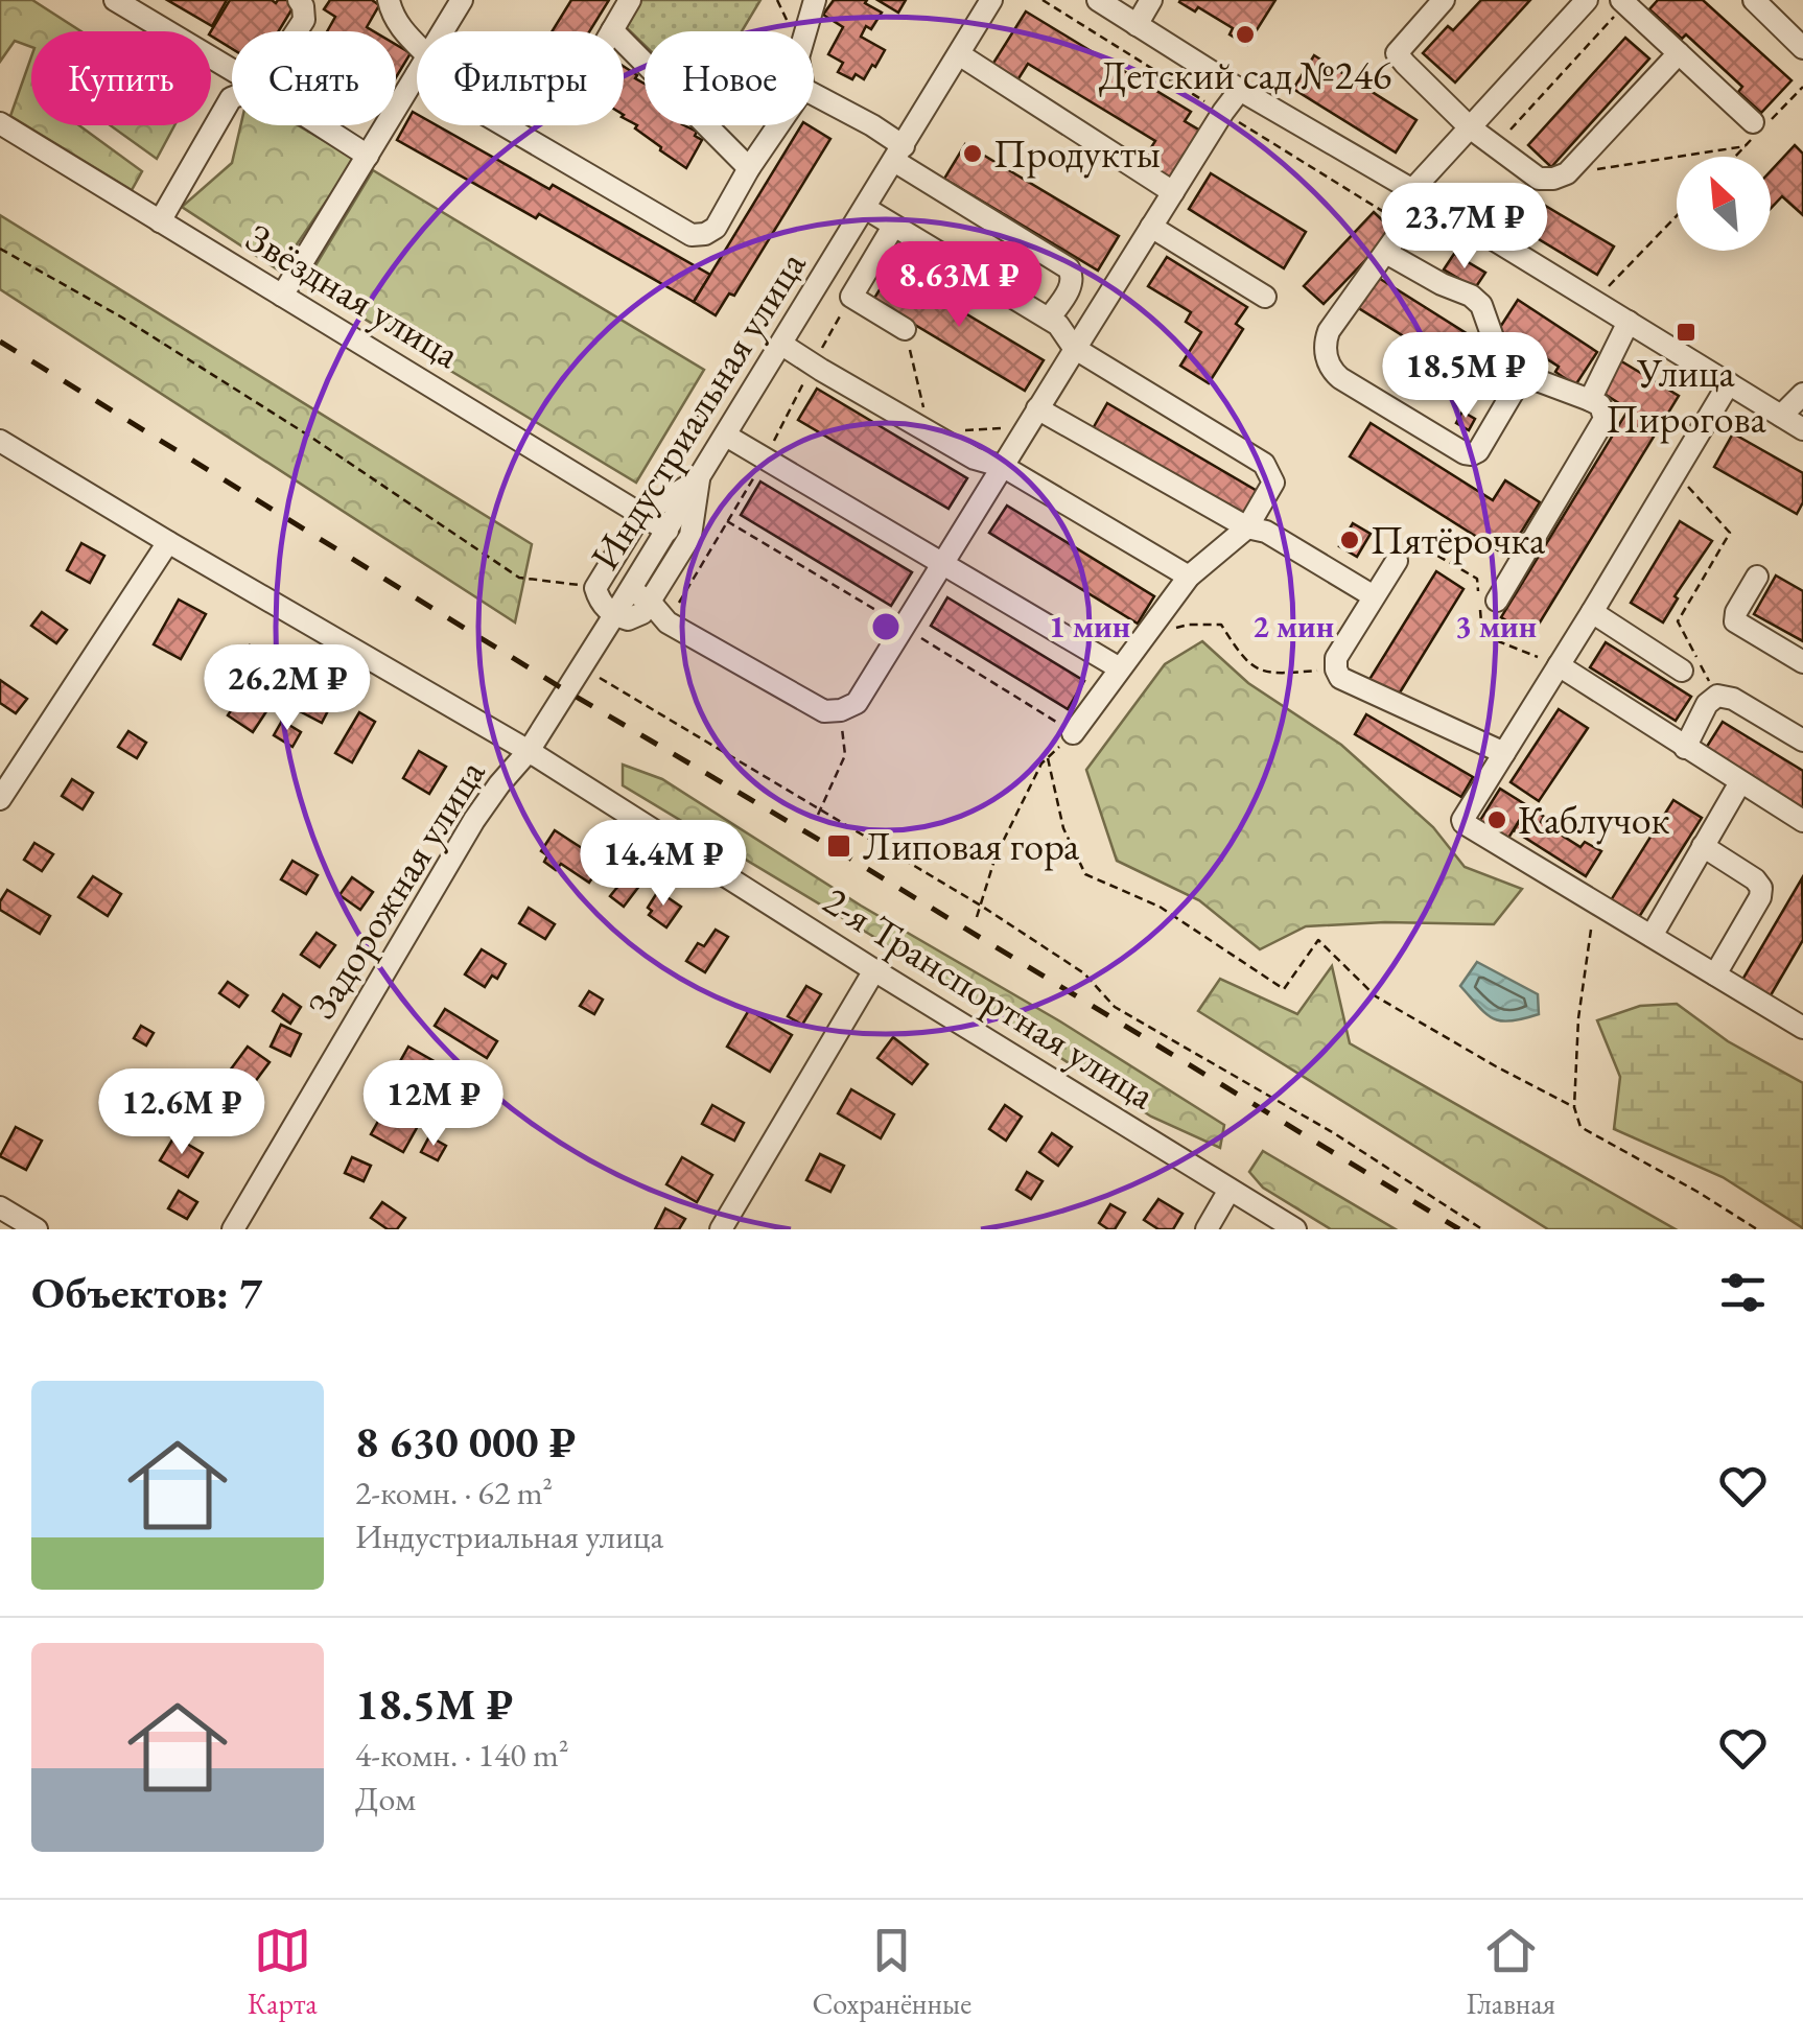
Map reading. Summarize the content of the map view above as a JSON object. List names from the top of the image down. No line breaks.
{"streets":{"street":["Звёздная улица","Индустриальная улица","Задорожная улица","2-я Транспортная улица"]},"crossings":[["Звёздная улица","Индустриальная улица"],["Индустриальная улица","Задорожная улица"],["Индустриальная улица","2-я Транспортная улица"],["Задорожная улица","2-я Транспортная улица"]],"places":{"other":["Детский сад №246","Продукты","Пятёрочка","Каблучок"],"transit":["Улица Пирогова","Липовая гора"]},"north":"top left","page":{"chip":["Купить","Снять","Фильтры","Новое"],"price":["23.7M ₽","8.63M ₽","18.5M ₽","26.2M ₽","14.4M ₽","12M ₽","12.6M ₽"],"heading":"Объектов: 7","list":[{"name":"8 630 000 ₽","note":"2-комн. · 62 m² · Индустриальная улица"},{"name":"18.5M ₽","note":"4-комн. · 140 m² · Дом"}],"tabs":["Карта","Сохранённые","Главная"]},"rings":["1 мин","2 мин","3 мин"]}
